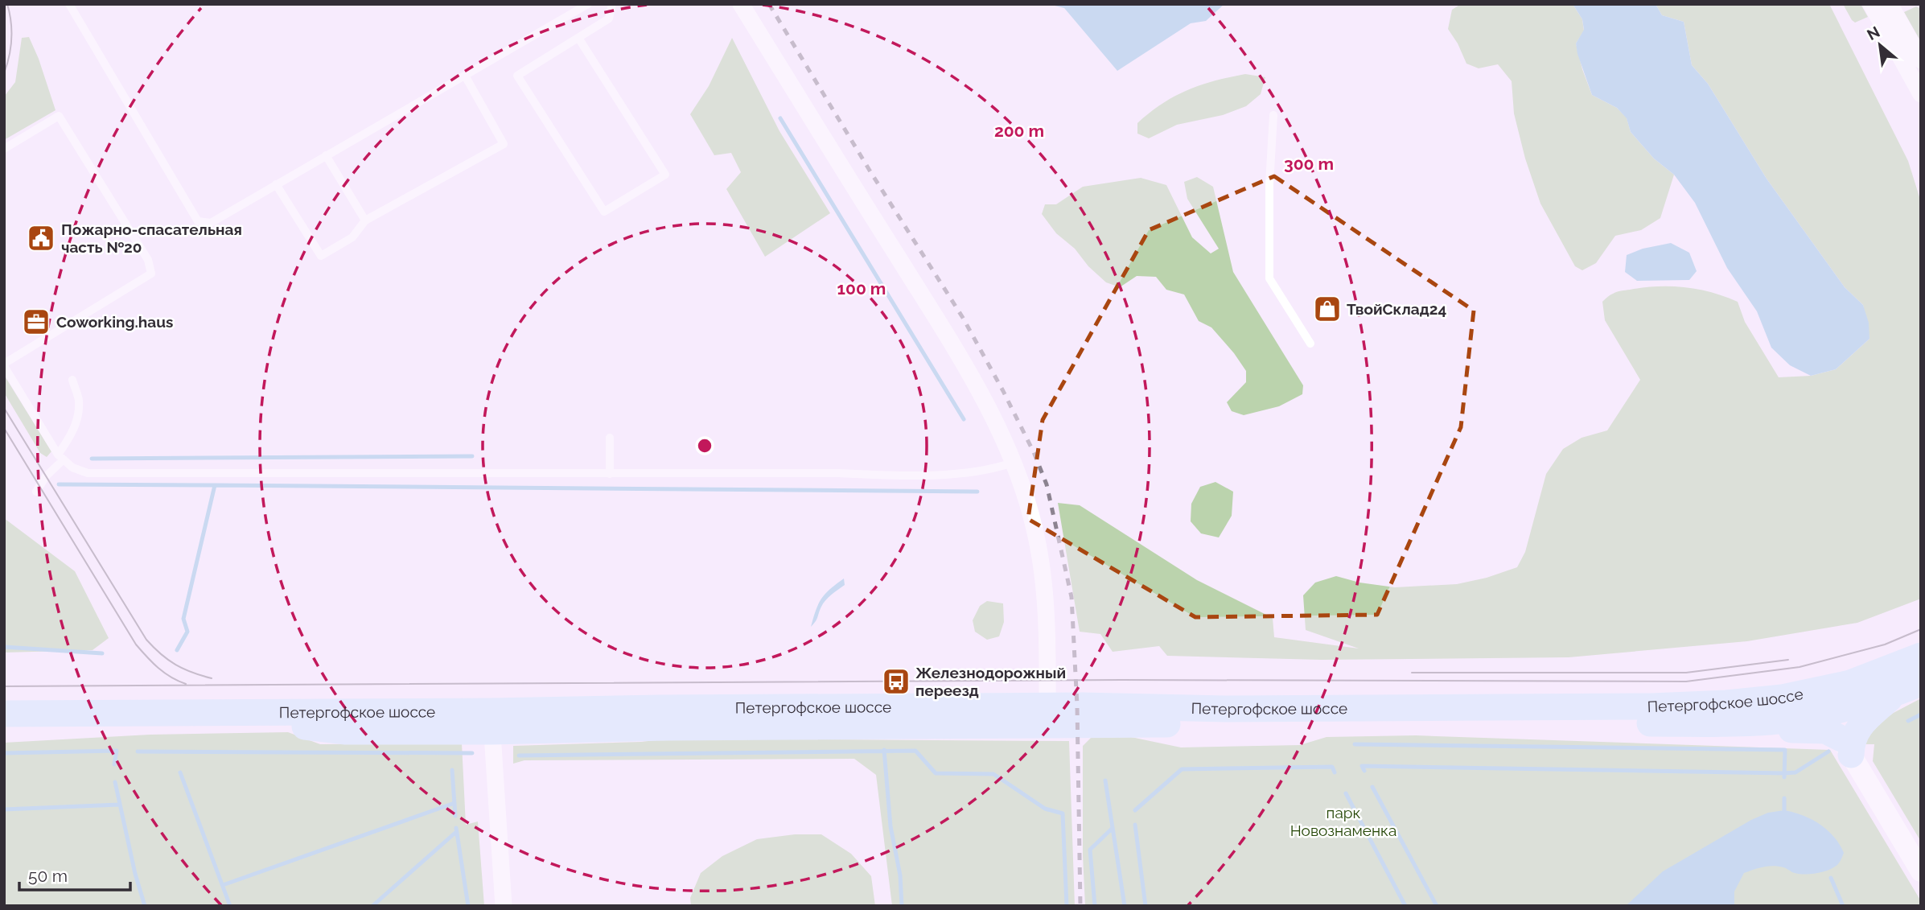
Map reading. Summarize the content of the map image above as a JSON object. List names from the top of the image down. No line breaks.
{"streets":{"main road":["Петергофское шоссе"]},"parks":["парк Новознаменка"],"places":{"public building":["Пожарно-спасательная часть №20"],"shop":["ТвойСклад24"],"office":["Coworking.haus"],"bus stop":["Железнодорожный переезд"]},"scale_bar":"50 m","north":"top left","rings":["200 m","300 m","100 m"]}
